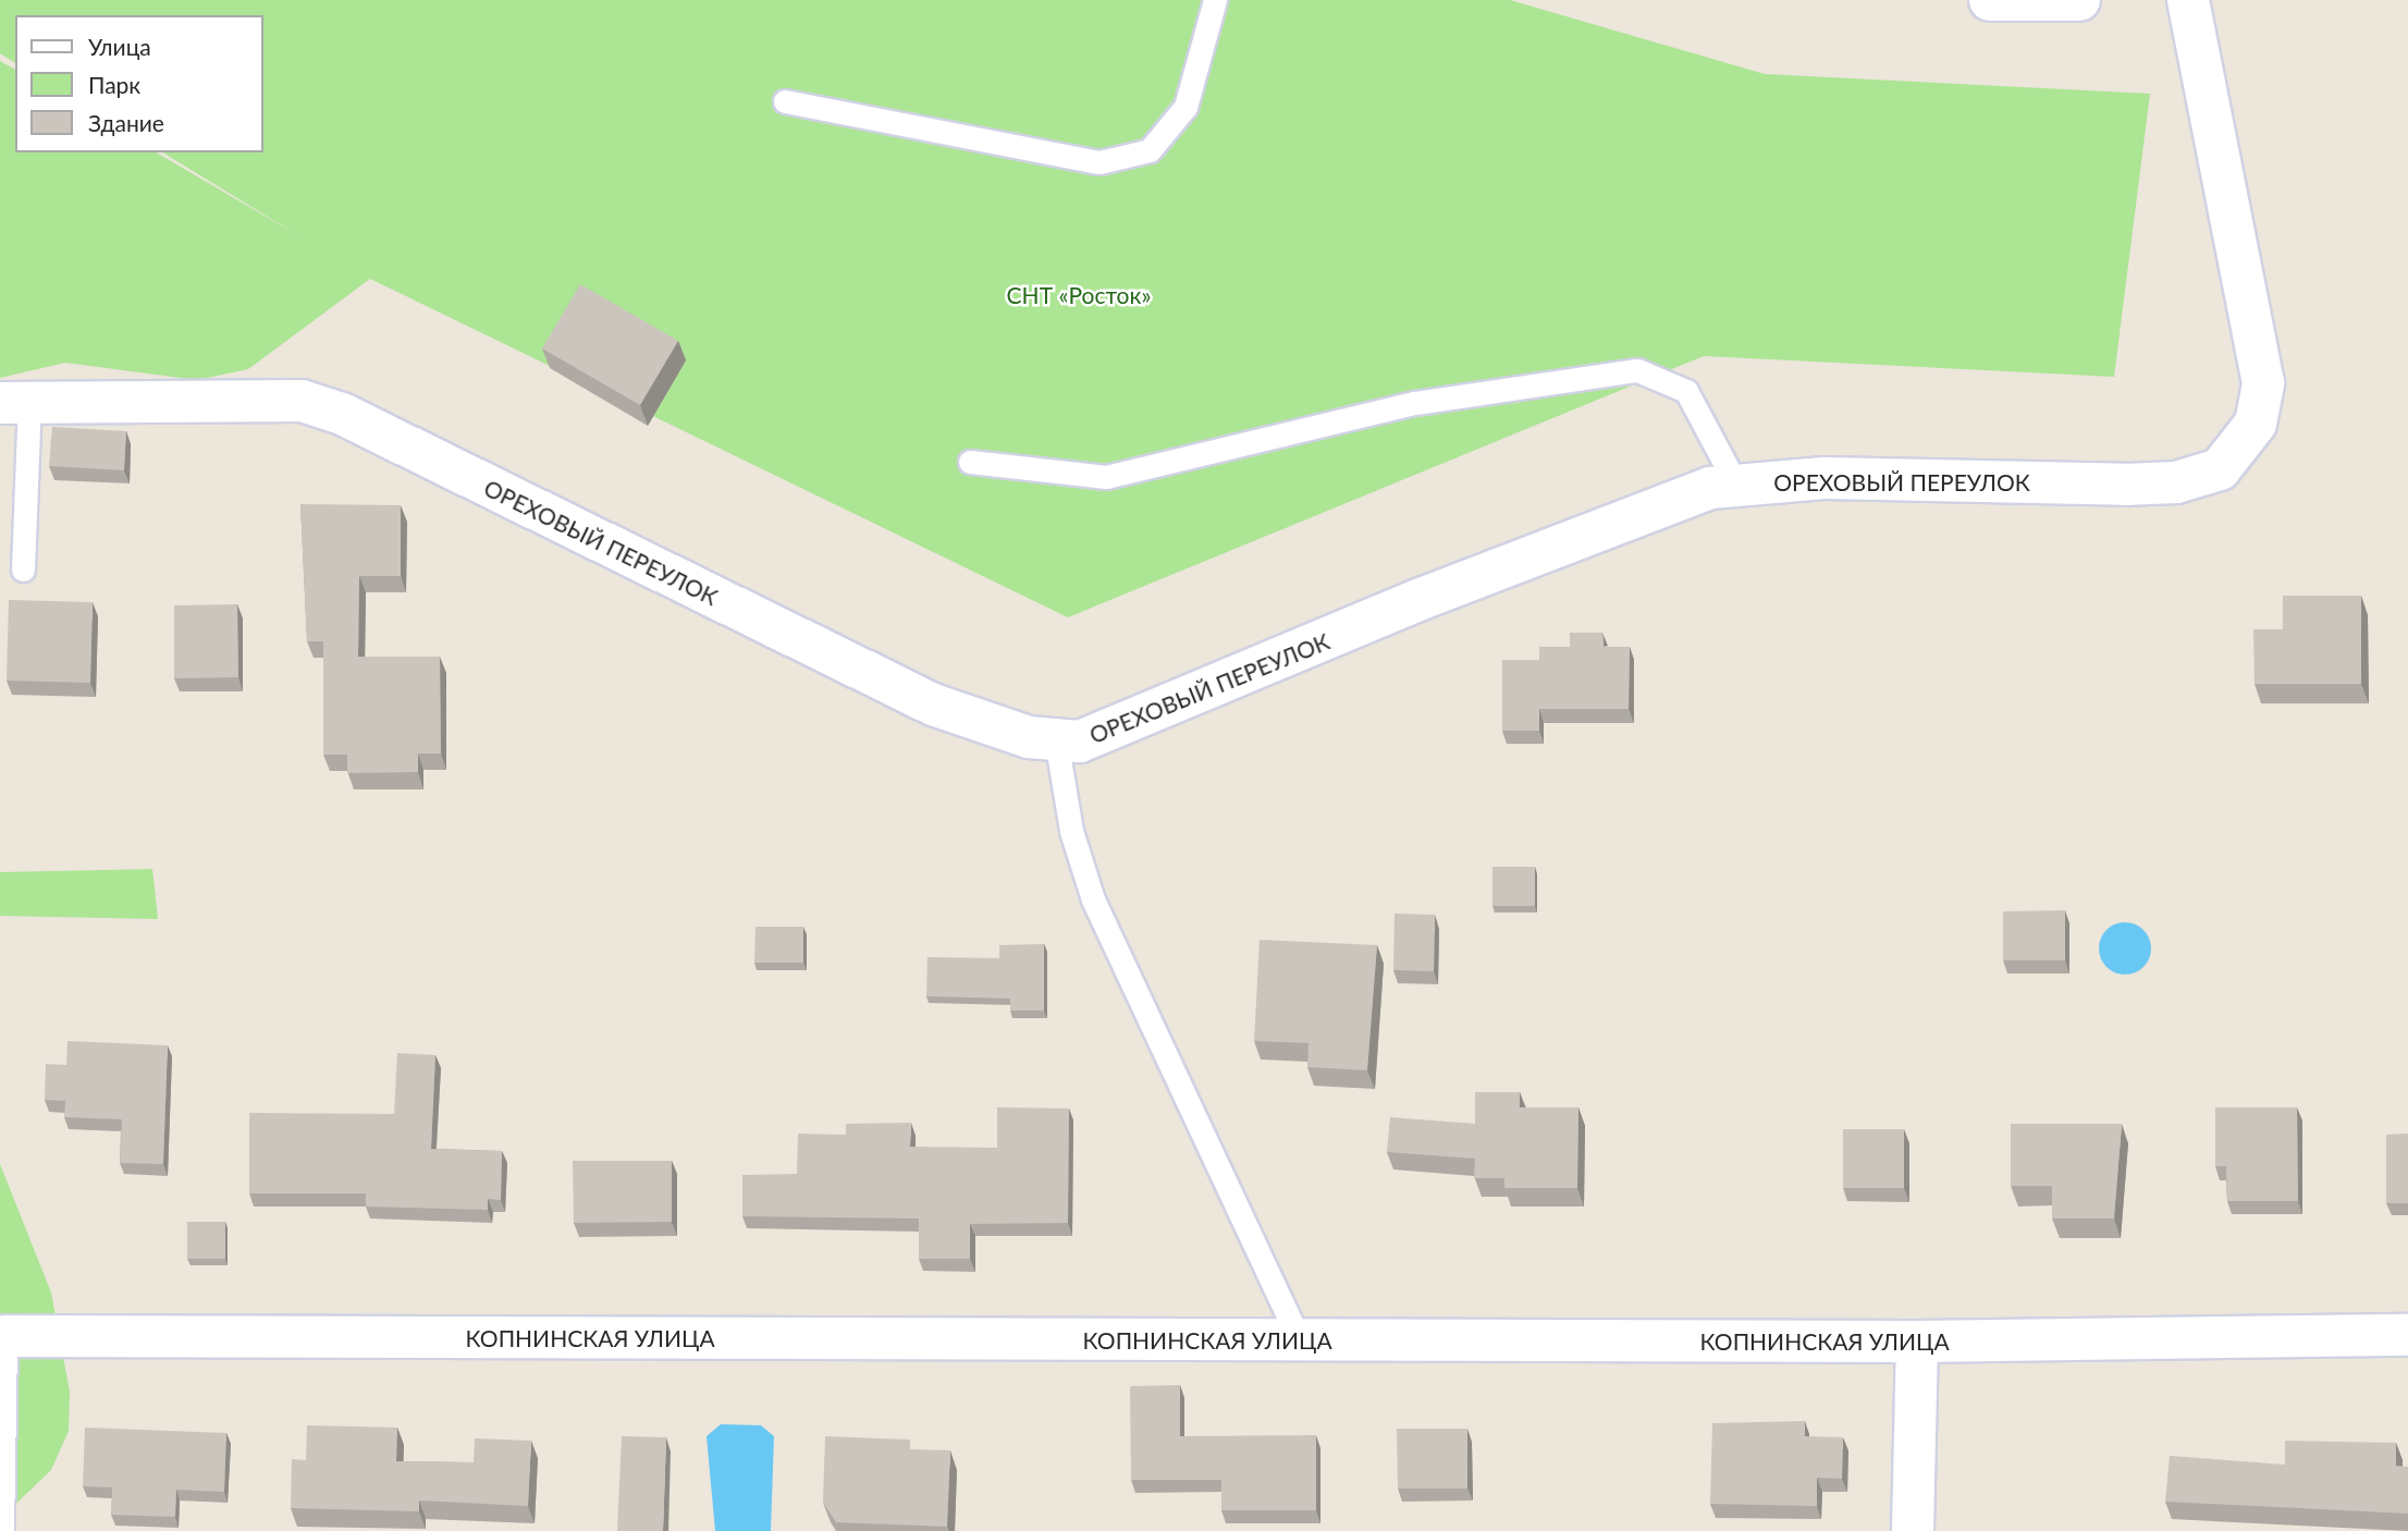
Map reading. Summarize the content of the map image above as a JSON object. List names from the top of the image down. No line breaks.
{"streets":{"street":["ОРЕХОВЫЙ ПЕРЕУЛОК","КОПНИНСКАЯ УЛИЦА"]},"parks":["СНТ «Росток»"],"legend":["Улица","Парк","Здание"]}
